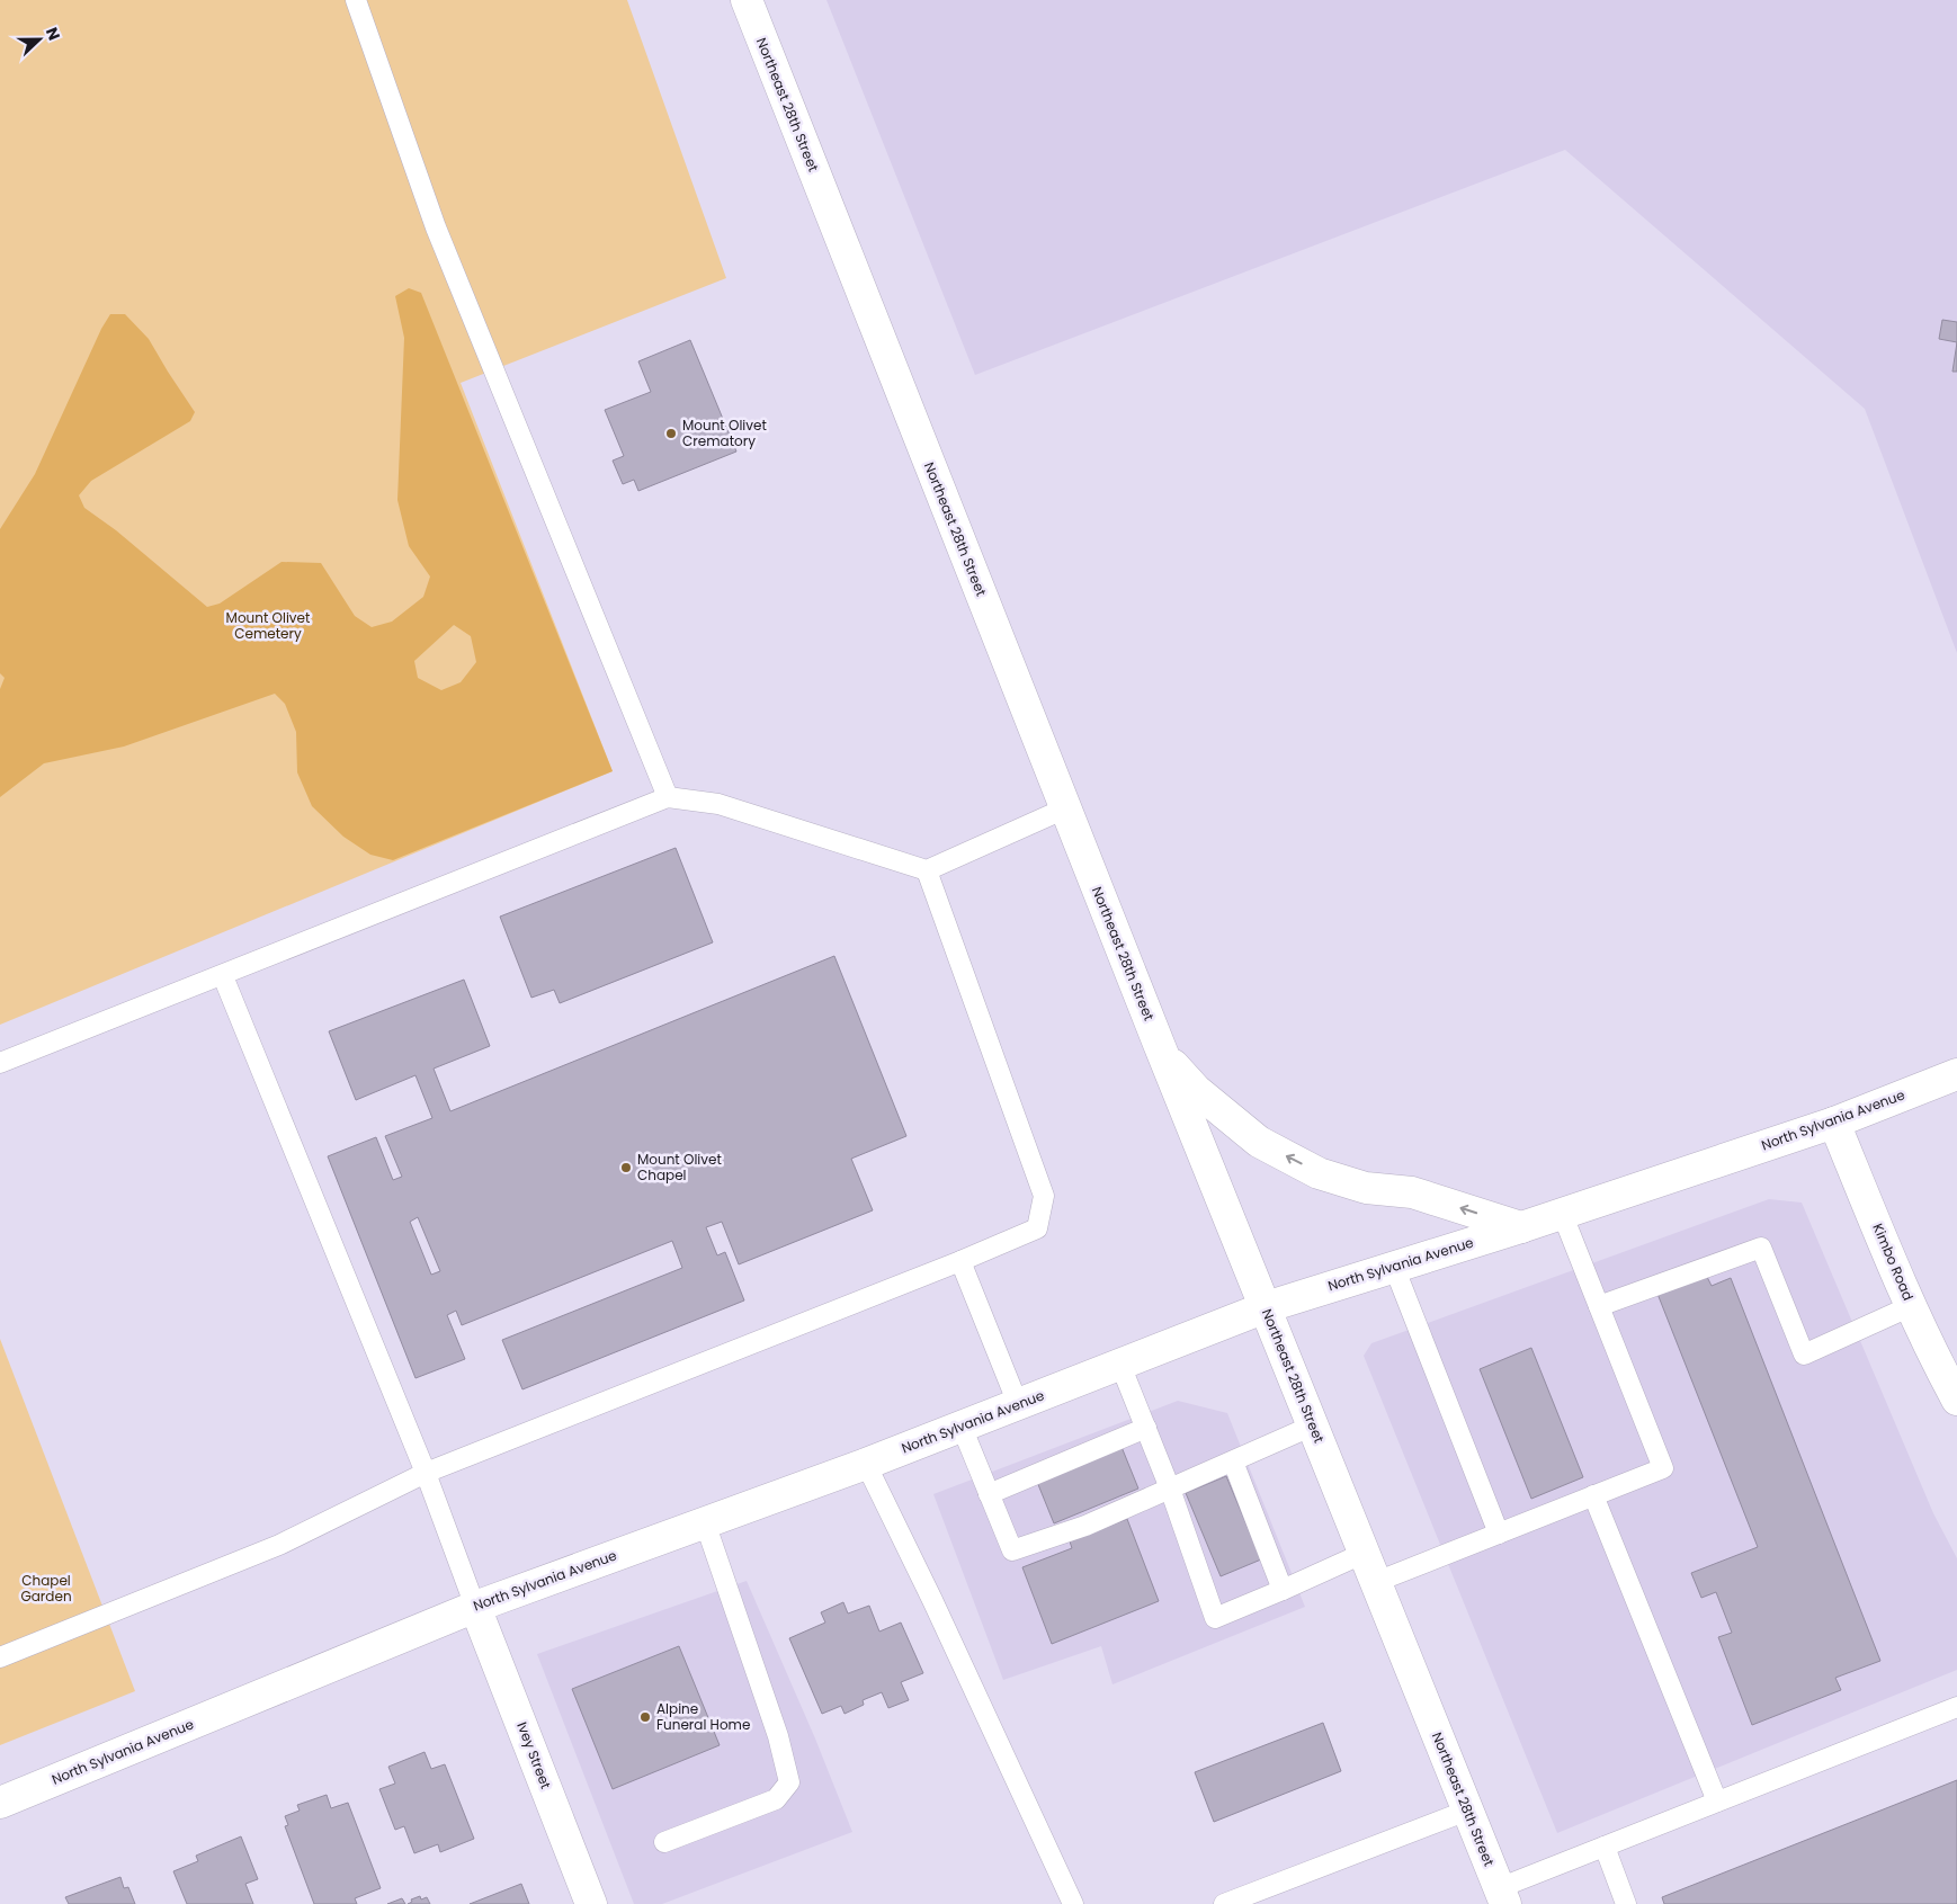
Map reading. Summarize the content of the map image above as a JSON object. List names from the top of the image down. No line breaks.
{"streets":{"main road":["Northeast 28th Street","North Sylvania Avenue","Kimbo Road","Ivey Street"]},"crossings":[["Northeast 28th Street","North Sylvania Avenue"],["North Sylvania Avenue","Kimbo Road"],["North Sylvania Avenue","Ivey Street"]],"parks":["Mount Olivet Cemetery","Chapel Garden"],"places":["Mount Olivet Crematory","Mount Olivet Chapel","Alpine Funeral Home"],"north":"right"}
